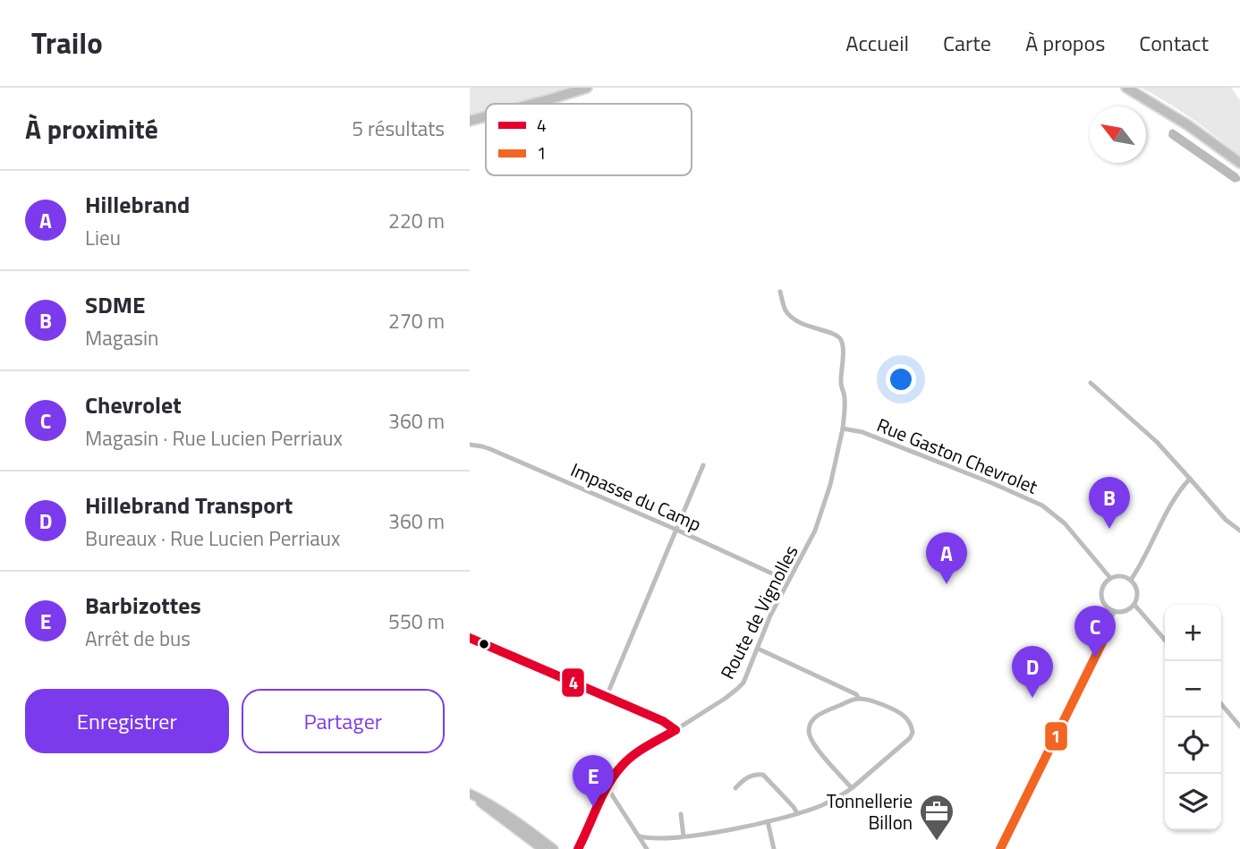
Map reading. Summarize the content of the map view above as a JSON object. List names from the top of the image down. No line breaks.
{"streets":{"street":["Rue Gaston Chevrolet","Impasse du Camp","Route de Vignolles"]},"crossings":[["Rue Gaston Chevrolet","Route de Vignolles"],["Impasse du Camp","Route de Vignolles"]],"places":{"office":["Tonnellerie Billon"]},"lines":["transit line 1","transit line 4"],"legend":["4","1"],"north":"top left","page":{"header":"Trailo","nav":["Accueil","Carte","À propos","Contact"],"heading":["À proximité","5 résultats"],"list":[{"mark":"A","name":"Hillebrand","note":"Lieu","value":"220 m"},{"mark":"B","name":"SDME","note":"Magasin","value":"270 m"},{"mark":"C","name":"Chevrolet","note":"Magasin · Rue Lucien Perriaux","value":"360 m"},{"mark":"D","name":"Hillebrand Transport","note":"Bureaux · Rue Lucien Perriaux","value":"360 m"},{"mark":"E","name":"Barbizottes","note":"Arrêt de bus","value":"550 m"}],"pins":["B","A","C","D","E"],"map_buttons":["+","−"],"buttons":["Enregistrer","Partager"]}}
